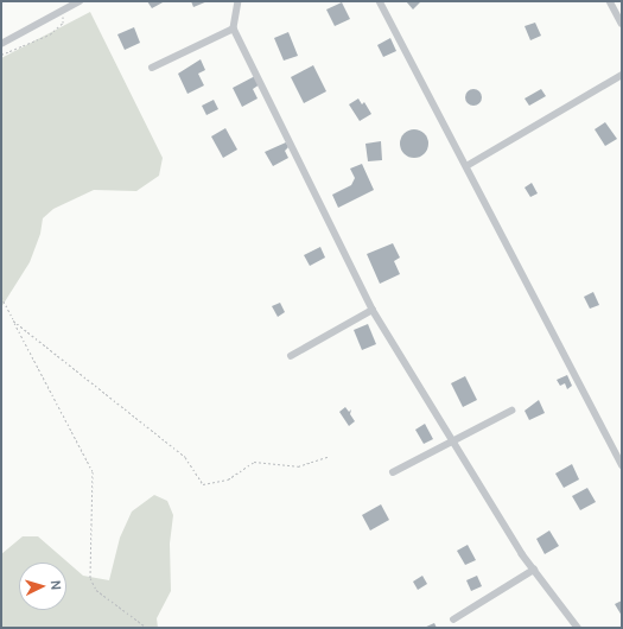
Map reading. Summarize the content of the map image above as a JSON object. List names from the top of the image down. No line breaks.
{"north":"right"}
